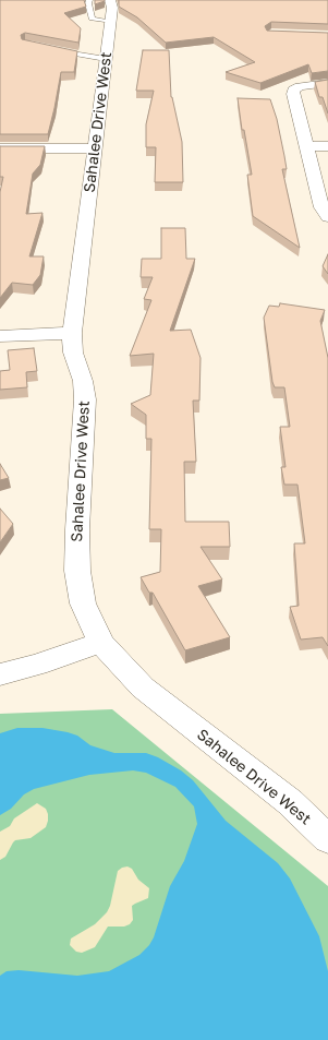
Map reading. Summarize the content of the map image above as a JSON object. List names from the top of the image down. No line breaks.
{"streets":{"street":["Sahalee Drive West"]}}
